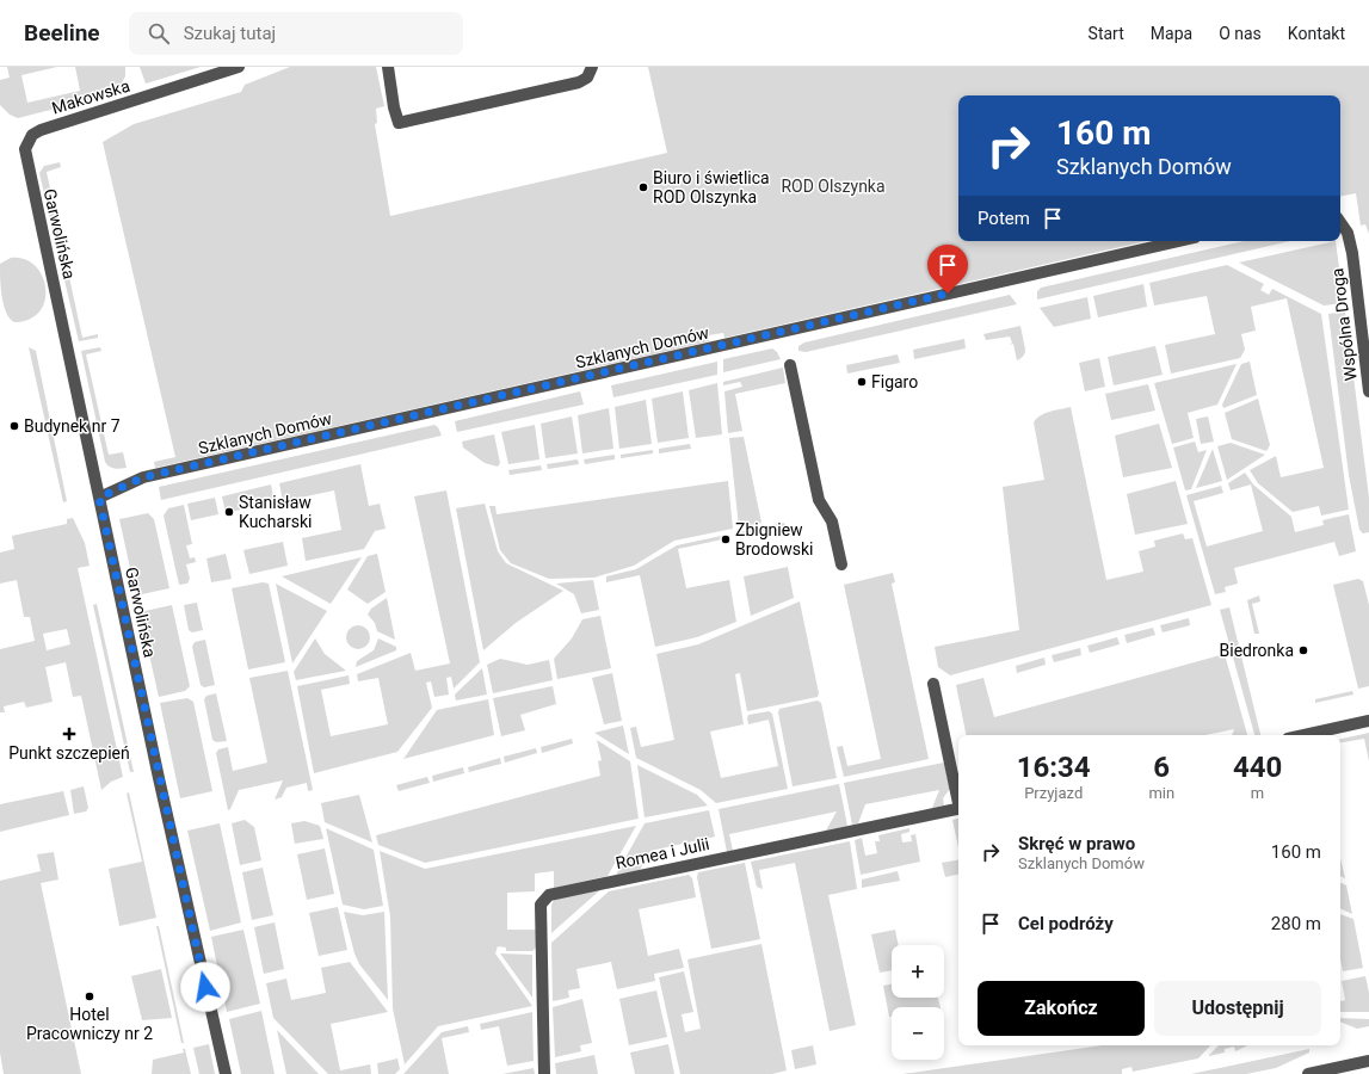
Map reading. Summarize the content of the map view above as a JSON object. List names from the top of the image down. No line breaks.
{"streets":{"street":["Makowska","Garwolińska","Wspólna Droga","Szklanych Domów","Romea i Julii"]},"crossings":[["Makowska","Garwolińska"],["Garwolińska","Szklanych Domów"]],"parks":["ROD Olszynka"],"places":{"other":["Biuro i świetlica ROD Olszynka","Figaro","Budynek nr 7","Stanisław Kucharski","Zbigniew Brodowski","Biedronka","Hotel Pracowniczy nr 2"],"health":["Punkt szczepień"]},"page":{"header":"Beeline","search":"Szukaj tutaj","nav":["Start","Mapa","O nas","Kontakt"],"turn":["160 m","Szklanych Domów"],"then":"Potem","eta":["16:34","Przyjazd","6","min","440","m"],"list":[{"name":"Skręć w prawo","note":"Szklanych Domów","value":"160 m"},{"name":"Cel podróży","value":"280 m"}],"map_buttons":["+","−"],"buttons":["Zakończ","Udostępnij"]}}
